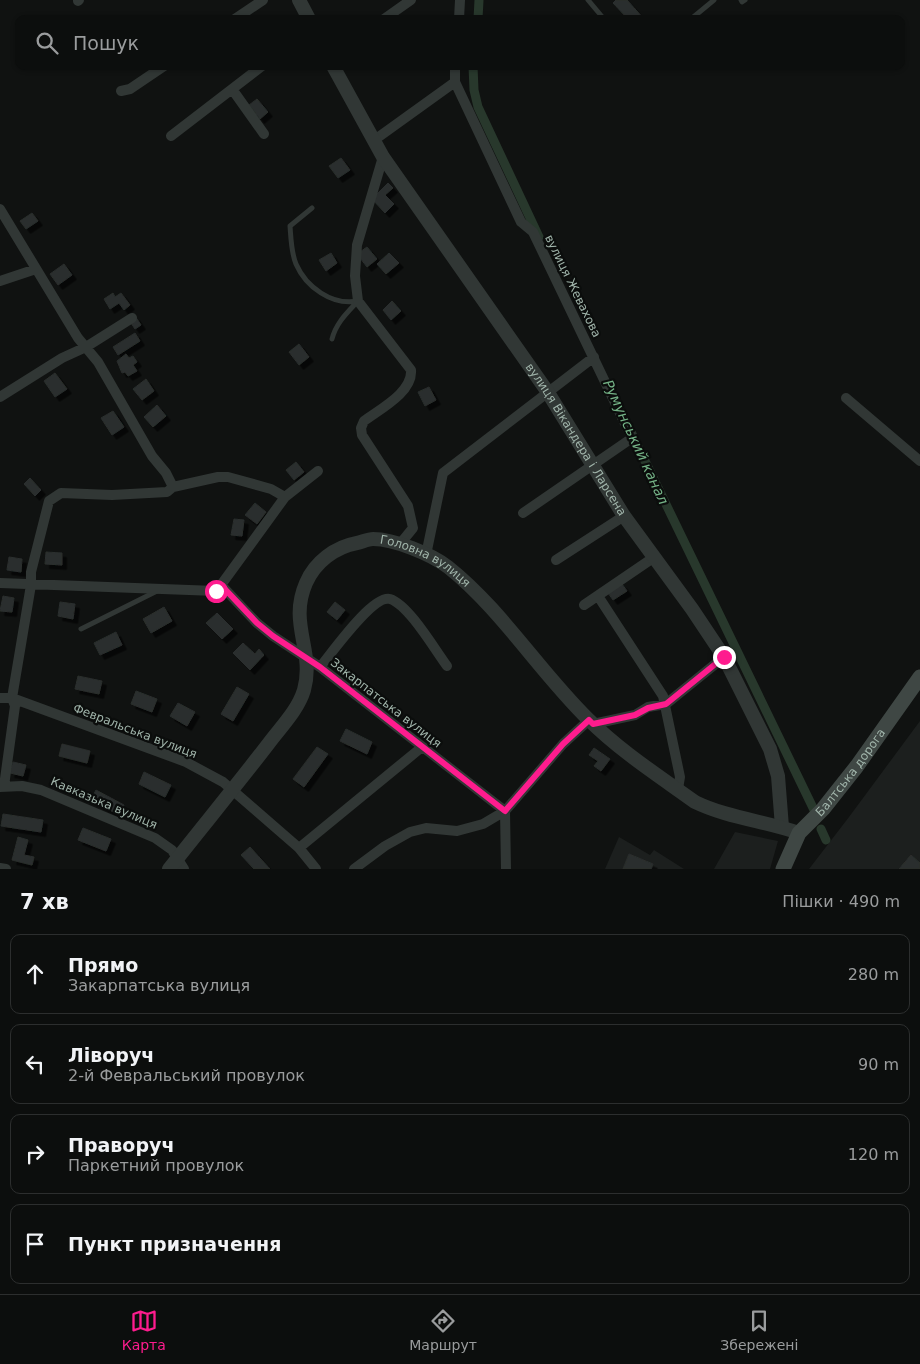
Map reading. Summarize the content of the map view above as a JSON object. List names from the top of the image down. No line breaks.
{"streets":{"main road":["Балтська дорога"],"street":["вулиця Жевахова","вулиця Вікандера і Ларсена","Головна вулиця","Закарпатська вулиця","Февральська вулиця","Кавказька вулиця"]},"crossings":[["вулиця Жевахова","вулиця Вікандера і Ларсена"],["вулиця Вікандера і Ларсена","Головна вулиця"],["Головна вулиця","Закарпатська вулиця"],["Головна вулиця","Февральська вулиця"],["Головна вулиця","Балтська дорога"],["Головна вулиця","Кавказька вулиця"]],"water":["Румунський канал"],"page":{"search":"Пошук","heading":["7 хв","Пішки · 490 m"],"list":[["Прямо","Закарпатська вулиця","280 m"],["Ліворуч","2-й Февральський провулок","90 m"],["Праворуч","Паркетний провулок","120 m"],"Пункт призначення"],"nav":["Карта","Маршрут","Збережені"]}}
